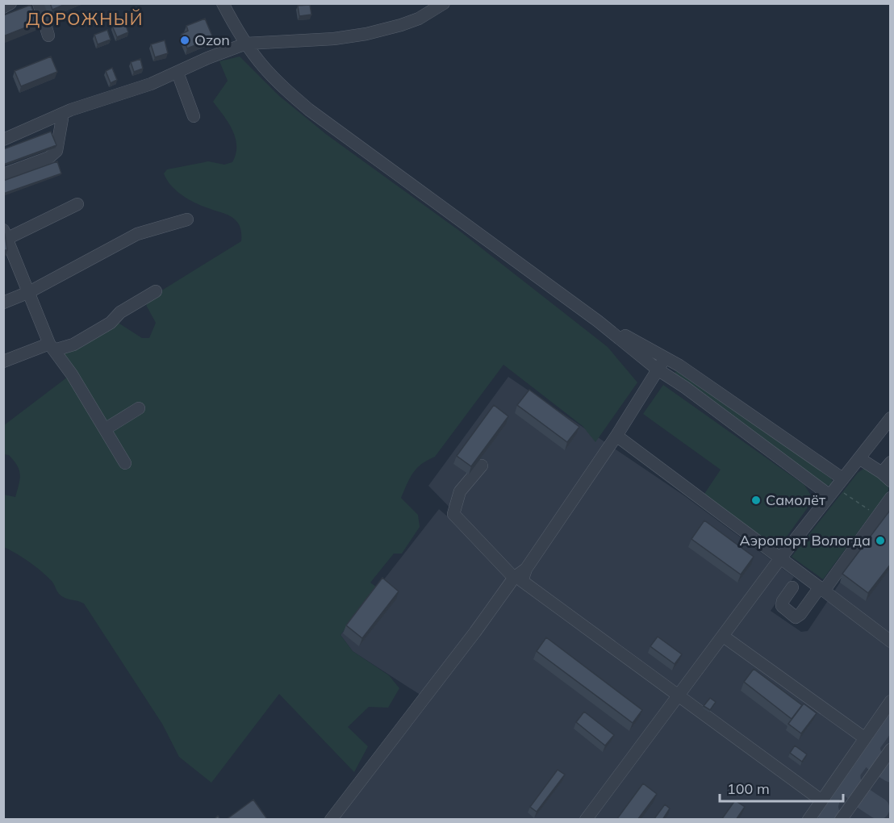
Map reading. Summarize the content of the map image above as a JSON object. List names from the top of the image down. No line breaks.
{"districts":["ДОРОЖНЫЙ"],"places":["Ozon","Самолёт","Аэропорт Вологда"],"scale_bar":"100 m"}
